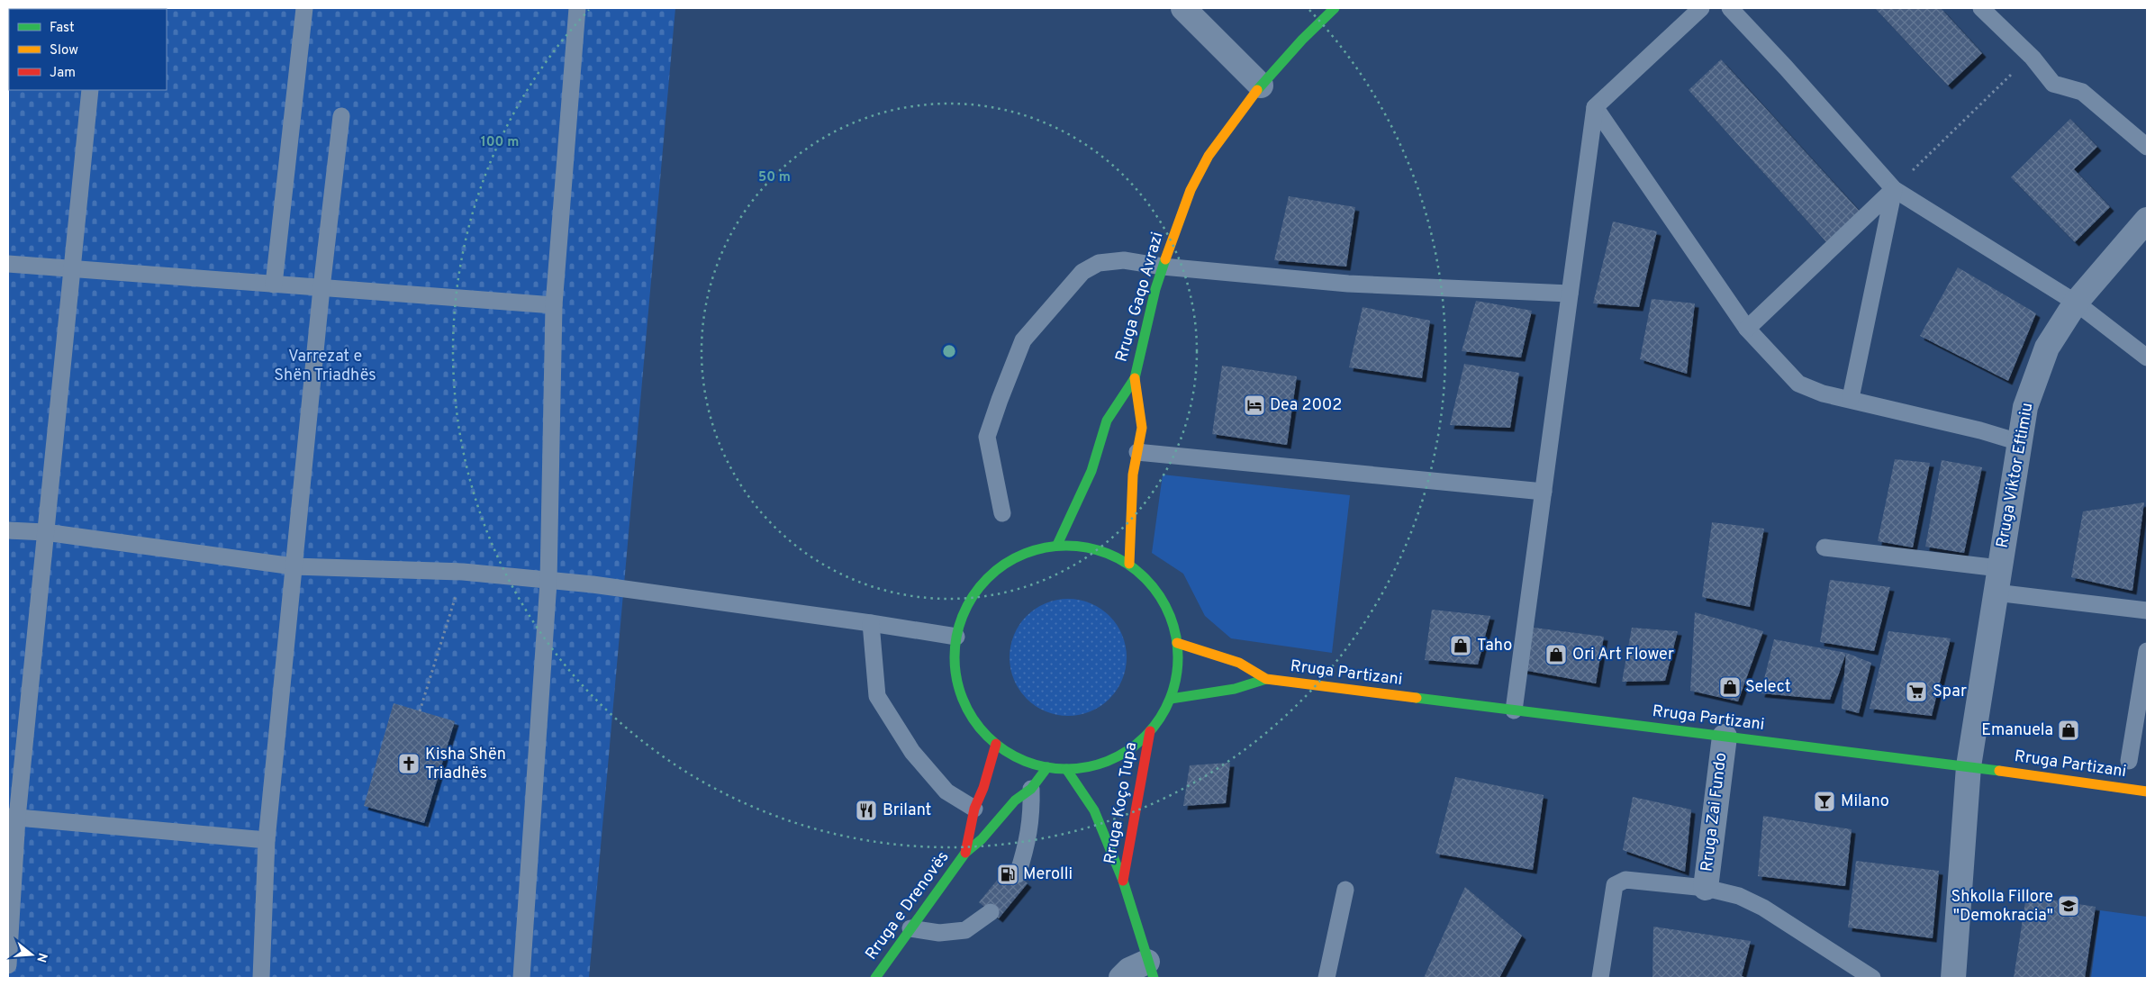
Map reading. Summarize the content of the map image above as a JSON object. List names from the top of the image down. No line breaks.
{"streets":{"main road":["Rruga Gaqo Avrazi","Rruga Partizani","Rruga Koço Tupa","Rruga e Drenovës"],"street":["Rruga Viktor Eftimiu","Rruga Zai Fundo"]},"crossings":[["Rruga Viktor Eftimiu","Rruga Partizani"],["Rruga Partizani","Rruga Zai Fundo"]],"parks":["Varrezat e Shën Triadhës"],"places":{"hotel":["Dea 2002"],"shop":["Taho","Ori Art Flower","Select","Emanuela"],"supermarket":["Spar"],"church":["Kisha Shën Triadhës"],"bar":["Milano"],"restaurant":["Brilant"],"fuel station":["Merolli"],"school or university":["Shkolla Fillore \"Demokracia\""]},"legend":["Fast","Slow","Jam"],"north":"right","rings":["100 m","50 m"]}
